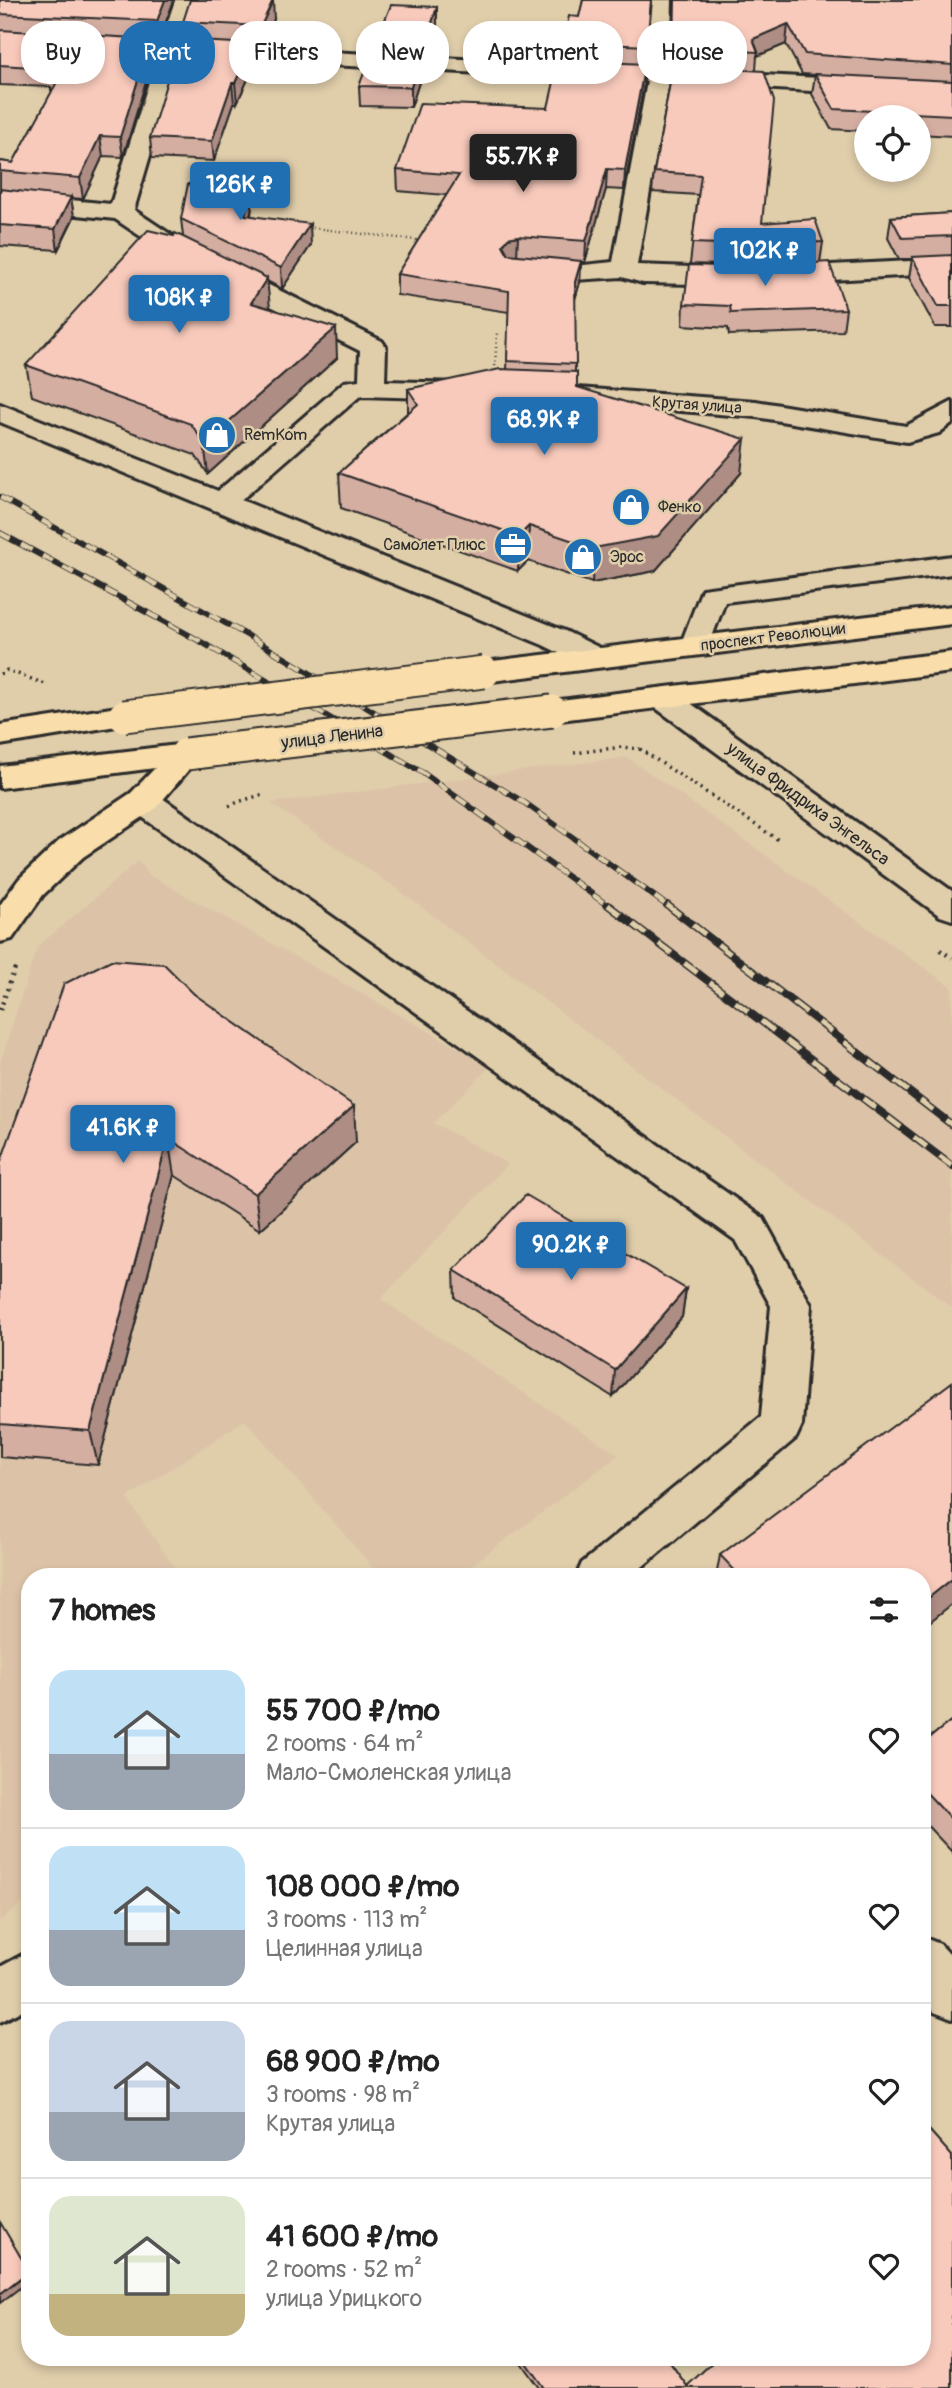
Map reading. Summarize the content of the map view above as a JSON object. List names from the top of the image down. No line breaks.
{"streets":{"main road":["проспект Революции","улица Ленина"],"street":["Крутая улица","улица Фридриха Энгельса"]},"crossings":[["улица Ленина","улица Фридриха Энгельса"]],"places":{"shop":["RemKom","Фенко","Эрос"],"office":["Самолет Плюс"]},"page":{"chip":["Buy","Rent","Filters","New","Apartment","House"],"price":["55.7K ₽","126K ₽","102K ₽","108K ₽","68.9K ₽","41.6K ₽","90.2K ₽"],"heading":"7 homes","list":[{"name":"55 700 ₽/mo","note":"2 rooms · 64 m² · Мало-Смоленская улица"},{"name":"108 000 ₽/mo","note":"3 rooms · 113 m² · Целинная улица"},{"name":"68 900 ₽/mo","note":"3 rooms · 98 m² · Крутая улица"},{"name":"41 600 ₽/mo","note":"2 rooms · 52 m² · улица Урицкого"}]}}
